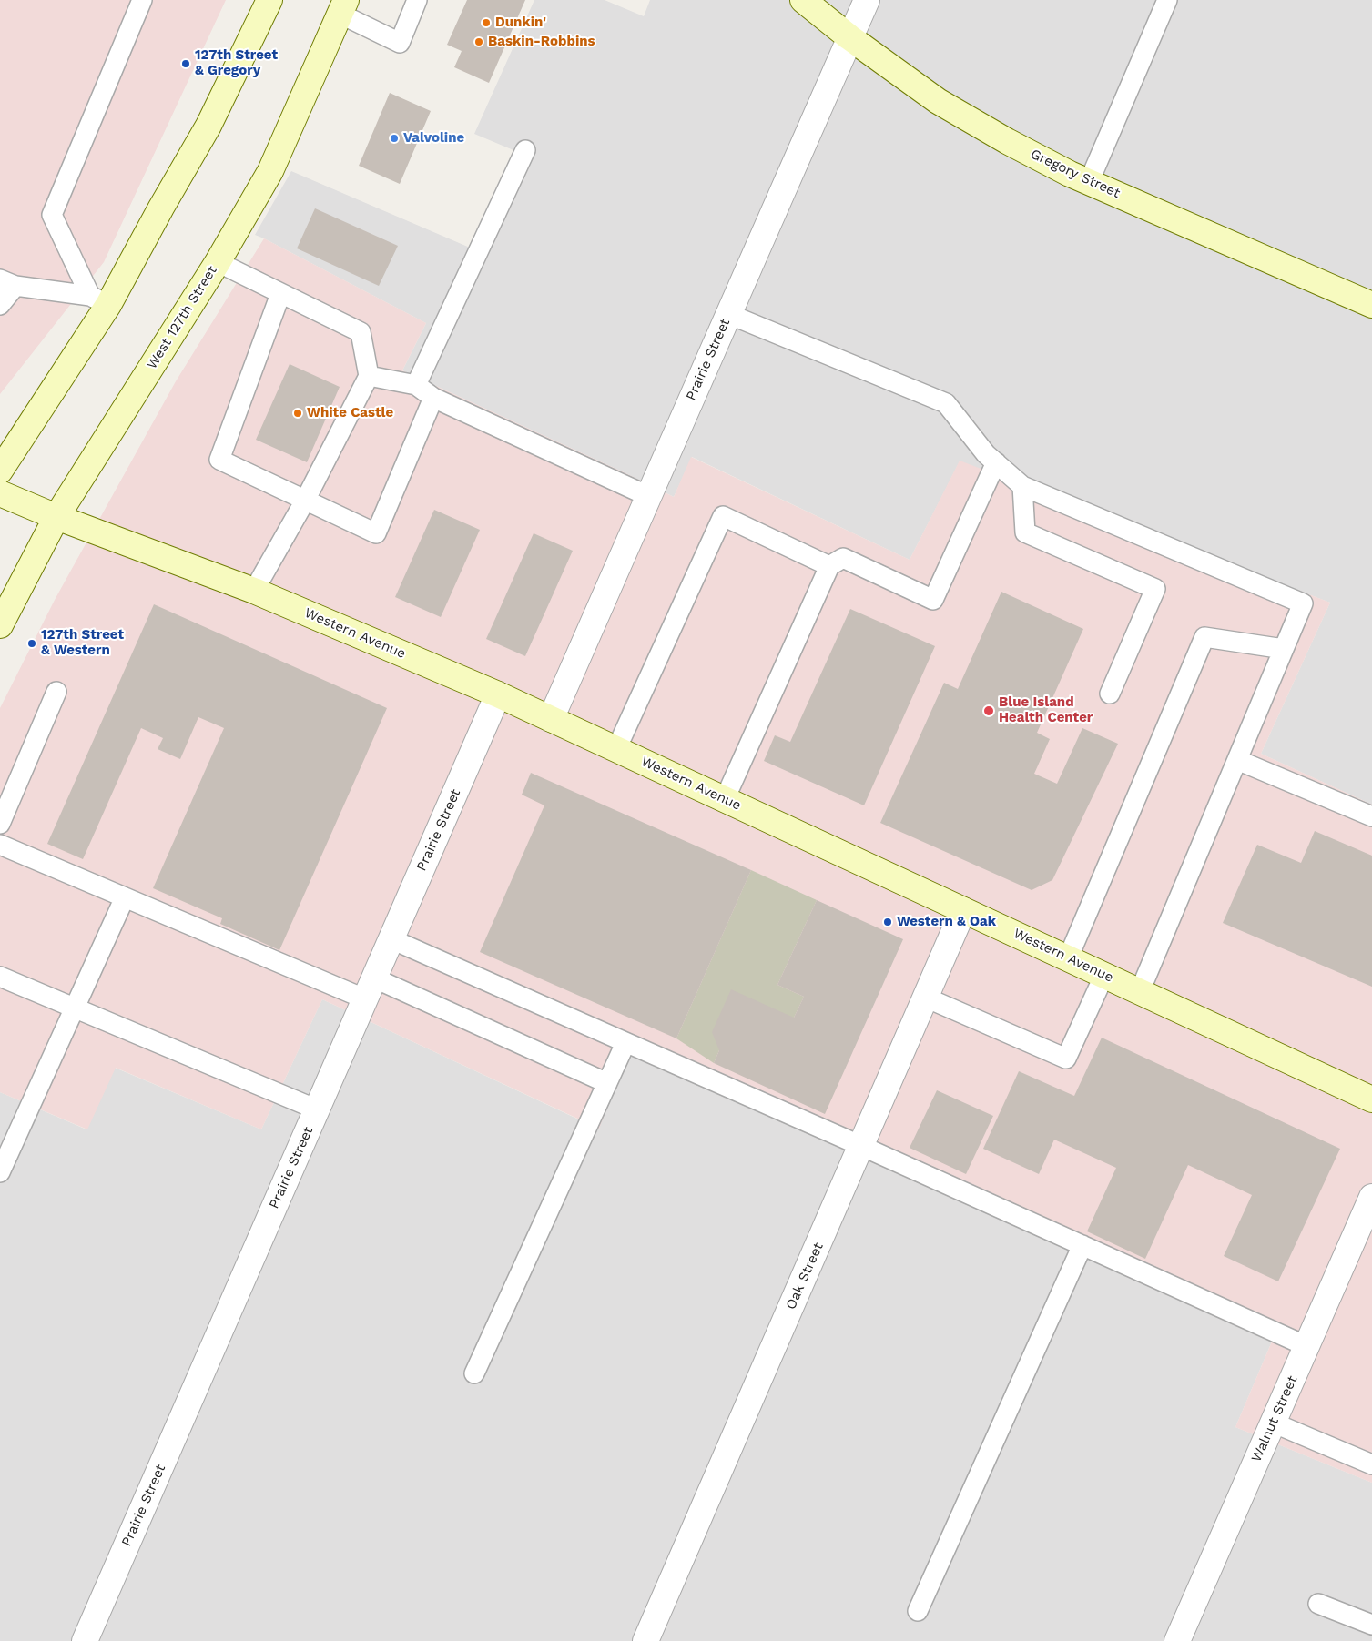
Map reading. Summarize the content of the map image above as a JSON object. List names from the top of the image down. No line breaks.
{"streets":{"main road":["Gregory Street","West 127th Street","Western Avenue"],"street":["Prairie Street","Oak Street","Walnut Street"]},"crossings":[["Gregory Street","Prairie Street"],["West 127th Street","Western Avenue"],["Prairie Street","Western Avenue"],["Western Avenue","Oak Street"]],"places":["Dunkin'","Baskin-Robbins","127th Street & Gregory","Valvoline","White Castle","127th Street & Western","Blue Island Health Center","Western & Oak"]}
